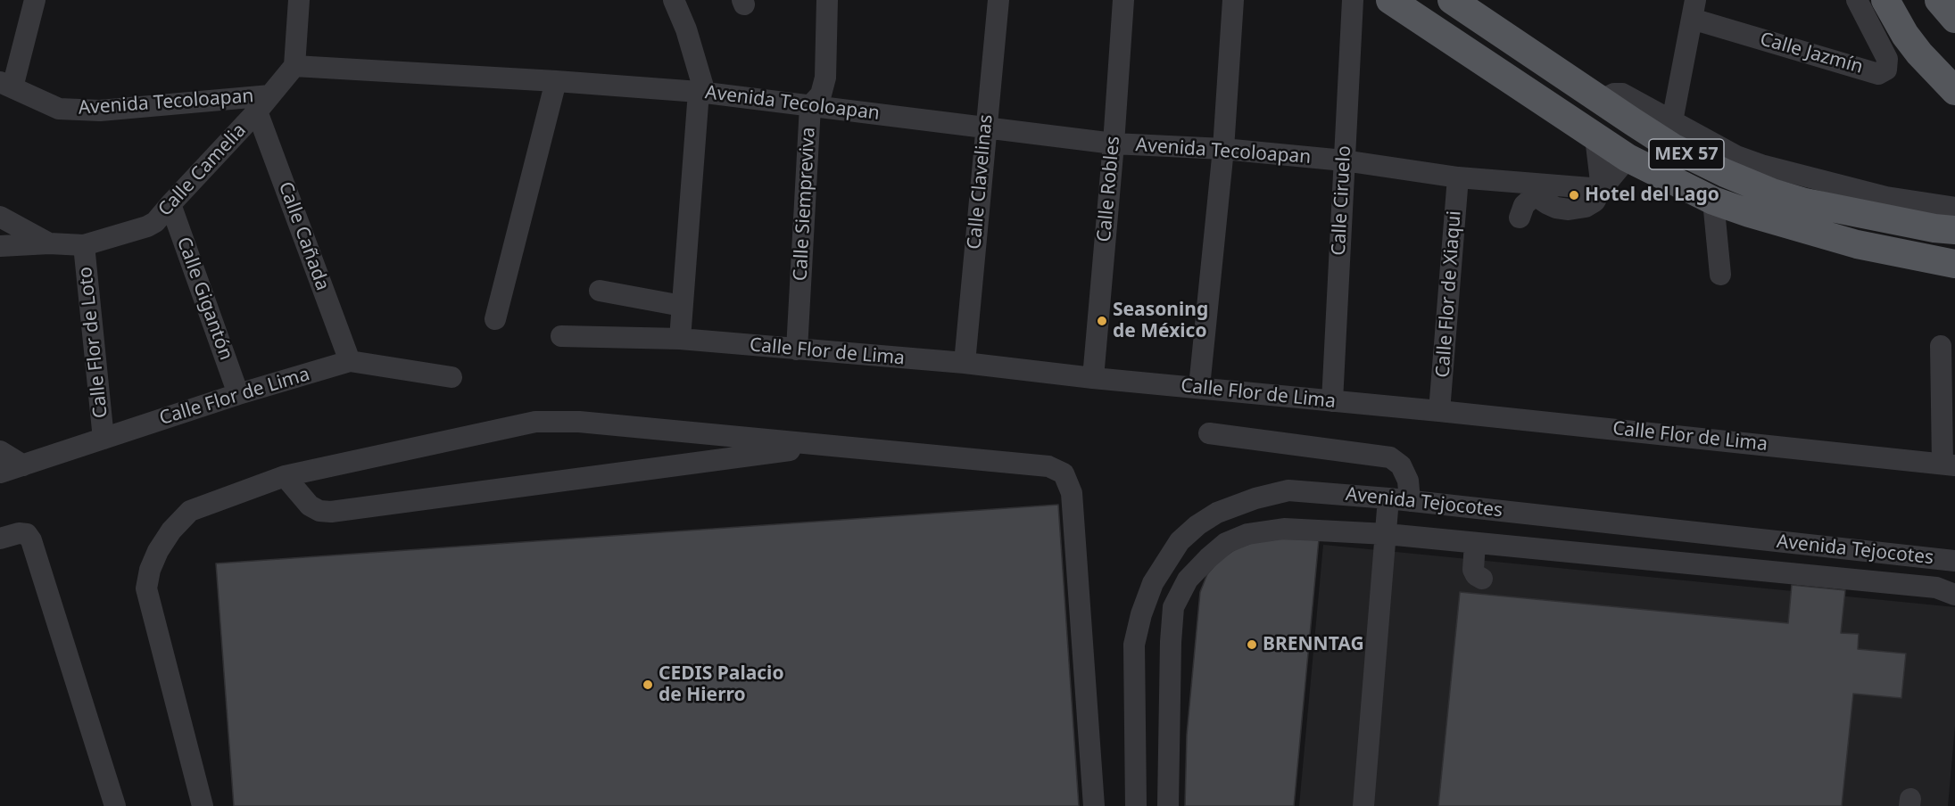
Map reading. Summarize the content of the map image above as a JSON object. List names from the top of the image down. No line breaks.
{"streets":{"main road":["MEX 57"],"street":["Calle Jazmín","Avenida Tecoloapan","Calle Camelia","Calle Clavelinas","Calle Robles","Calle Ciruelo","Calle Siempreviva","Calle Cañada","Calle Flor de Xiaqui","Calle Gigantón","Calle Flor de Loto","Calle Flor de Lima","Avenida Tejocotes"]},"crossings":[["Avenida Tecoloapan","Calle Camelia"],["Avenida Tecoloapan","Calle Clavelinas"],["Avenida Tecoloapan","Calle Robles"],["Avenida Tecoloapan","Calle Ciruelo"],["Avenida Tecoloapan","Calle Siempreviva"],["Avenida Tecoloapan","Calle Cañada"],["Avenida Tecoloapan","Calle Flor de Xiaqui"],["Calle Camelia","Calle Cañada"],["Calle Camelia","Calle Gigantón"],["Calle Camelia","Calle Flor de Loto"],["Calle Clavelinas","Calle Flor de Lima"],["Calle Robles","Calle Flor de Lima"],["Calle Ciruelo","Calle Flor de Lima"],["Calle Siempreviva","Calle Flor de Lima"],["Calle Cañada","Calle Flor de Lima"],["Calle Flor de Xiaqui","Calle Flor de Lima"],["Calle Gigantón","Calle Flor de Lima"],["Calle Flor de Loto","Calle Flor de Lima"]],"places":["Hotel del Lago","Seasoning de México","BRENNTAG","CEDIS Palacio de Hierro"]}
